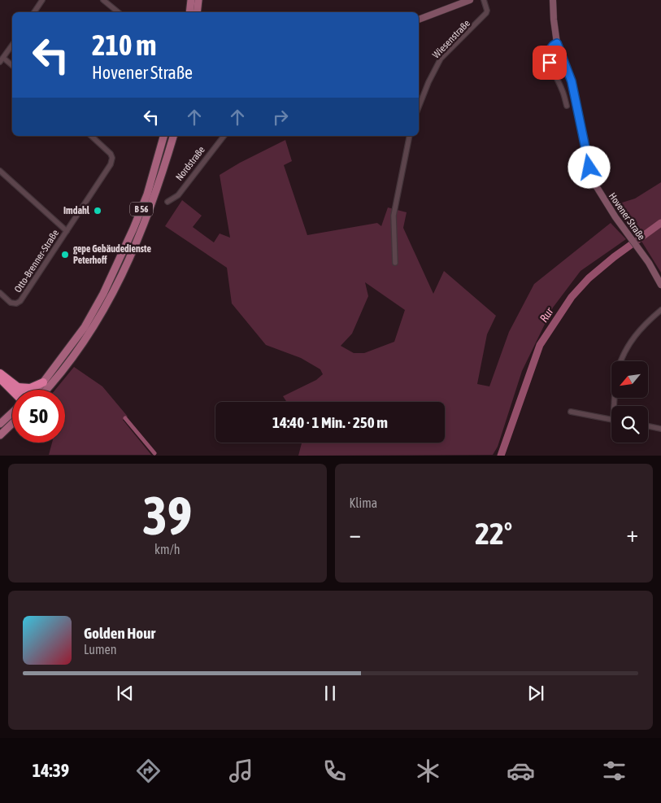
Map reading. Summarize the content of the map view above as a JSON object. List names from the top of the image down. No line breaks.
{"streets":{"main road":["B 56","Hovener Straße"],"street":["Wiesenstraße","Nordstraße","Otto-Brenner-Straße"]},"water":["Rur"],"places":["Imdahl","gepe Gebäudedienste Peterhoff"],"north":"bottom left","page":{"turn":["210 m","Hovener Straße"],"limit":"50","trip":"14:40 · 1 Min. · 250 m","tile":[["39","km/h"],"Klima"],"heat":["−","22°","+"],"song":["Golden Hour","Lumen"],"tabs":"14:39"}}
